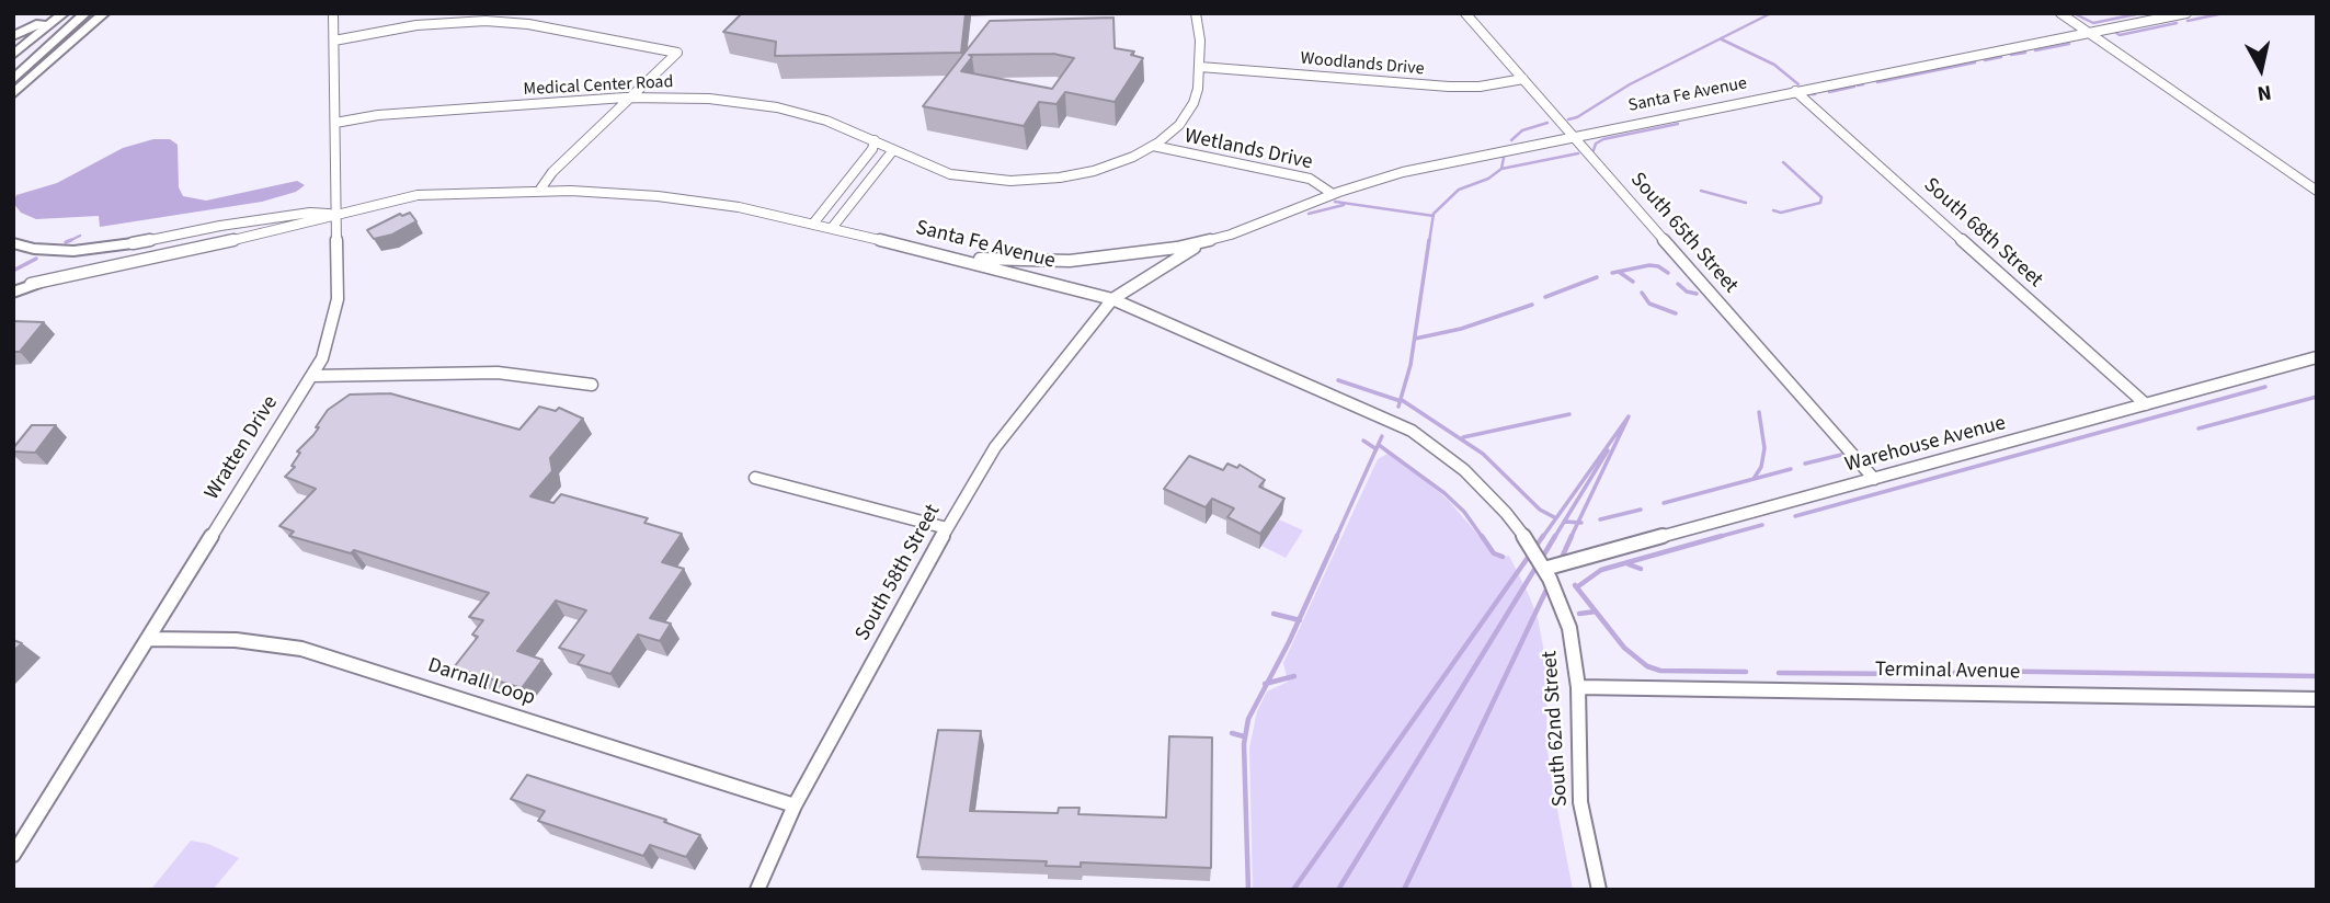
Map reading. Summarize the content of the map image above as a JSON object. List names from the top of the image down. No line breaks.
{"streets":{"street":["Woodlands Drive","Medical Center Road","Santa Fe Avenue","Wetlands Drive","South 65th Street","South 68th Street","Warehouse Avenue","Wratten Drive","South 58th Street","Terminal Avenue","Darnall Loop","South 62nd Street"]},"crossings":[["Woodlands Drive","Medical Center Road"],["Woodlands Drive","South 65th Street"],["Medical Center Road","Wetlands Drive"],["Medical Center Road","Wratten Drive"],["Santa Fe Avenue","Wetlands Drive"],["Santa Fe Avenue","South 65th Street"],["Santa Fe Avenue","South 68th Street"],["Santa Fe Avenue","Warehouse Avenue"],["Santa Fe Avenue","Wratten Drive"],["Santa Fe Avenue","South 58th Street"],["Santa Fe Avenue","South 62nd Street"],["South 65th Street","Warehouse Avenue"],["South 68th Street","Warehouse Avenue"],["Warehouse Avenue","South 62nd Street"],["Wratten Drive","Darnall Loop"],["South 58th Street","Darnall Loop"],["Terminal Avenue","South 62nd Street"]],"north":"bottom"}
